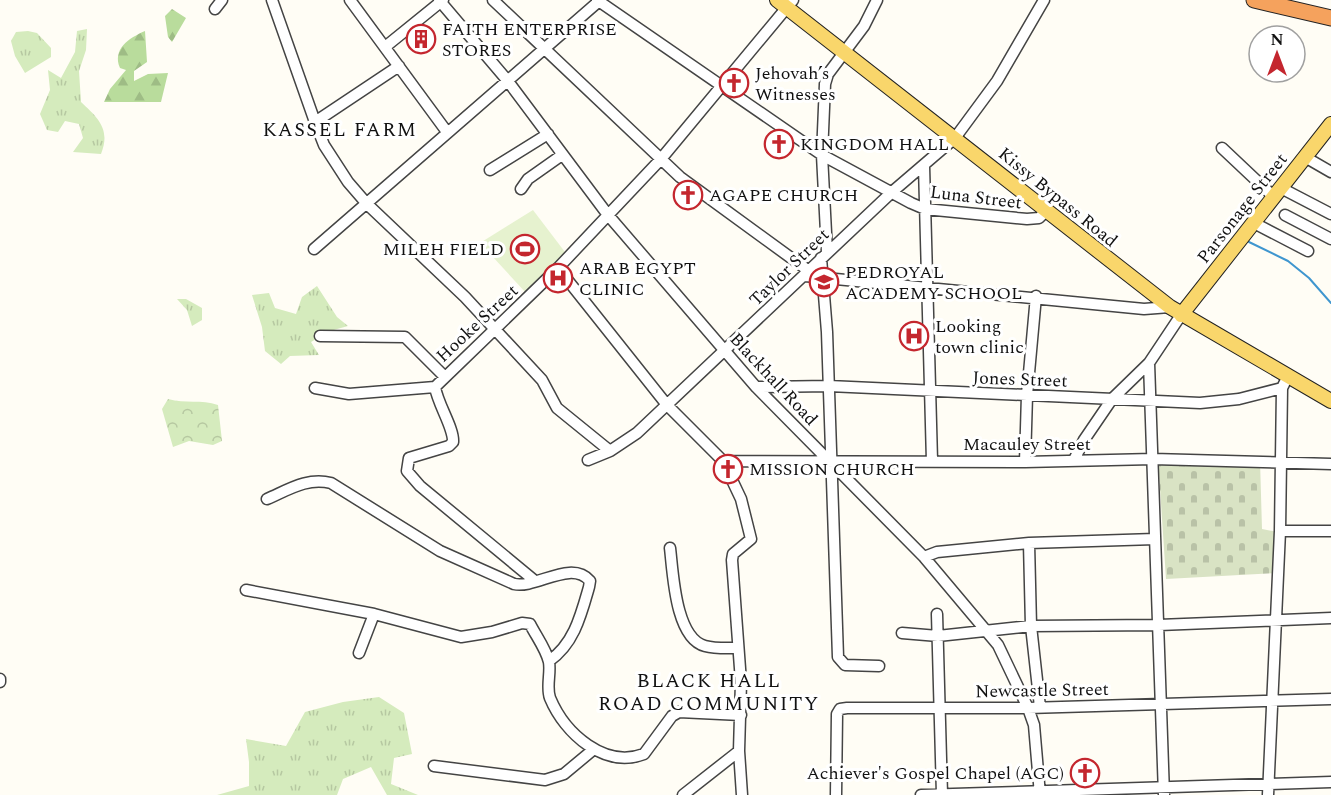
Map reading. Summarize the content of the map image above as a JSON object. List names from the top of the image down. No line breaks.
{"streets":{"main road":["Kissy Bypass Road","Parsonage Street"],"street":["Luna Street","Taylor Street","Hooke Street","Blackhall Road","Jones Street","Macauley Street","Newcastle Street"]},"crossings":[["Luna Street","Kissy Bypass Road"],["Luna Street","Taylor Street"],["Luna Street","Hooke Street"],["Kissy Bypass Road","Parsonage Street"],["Kissy Bypass Road","Taylor Street"],["Kissy Bypass Road","Hooke Street"],["Kissy Bypass Road","Jones Street"],["Taylor Street","Blackhall Road"],["Hooke Street","Blackhall Road"],["Blackhall Road","Jones Street"],["Blackhall Road","Macauley Street"],["Blackhall Road","Newcastle Street"]],"districts":["KASSEL FARM","BLACK HALL ROAD COMMUNITY"],"places":{"building":["FAITH ENTERPRISE STORES"],"church":["Jehovah’s Witnesses","KINGDOM HALL","AGAPE CHURCH","MISSION CHURCH","Achiever's Gospel Chapel (AGC)"],"sports":["MILEH FIELD"],"hospital":["ARAB EGYPT CLINIC","Looking town clinic"],"school or university":["PEDROYAL ACADEMY SCHOOL"]},"north":"top"}
